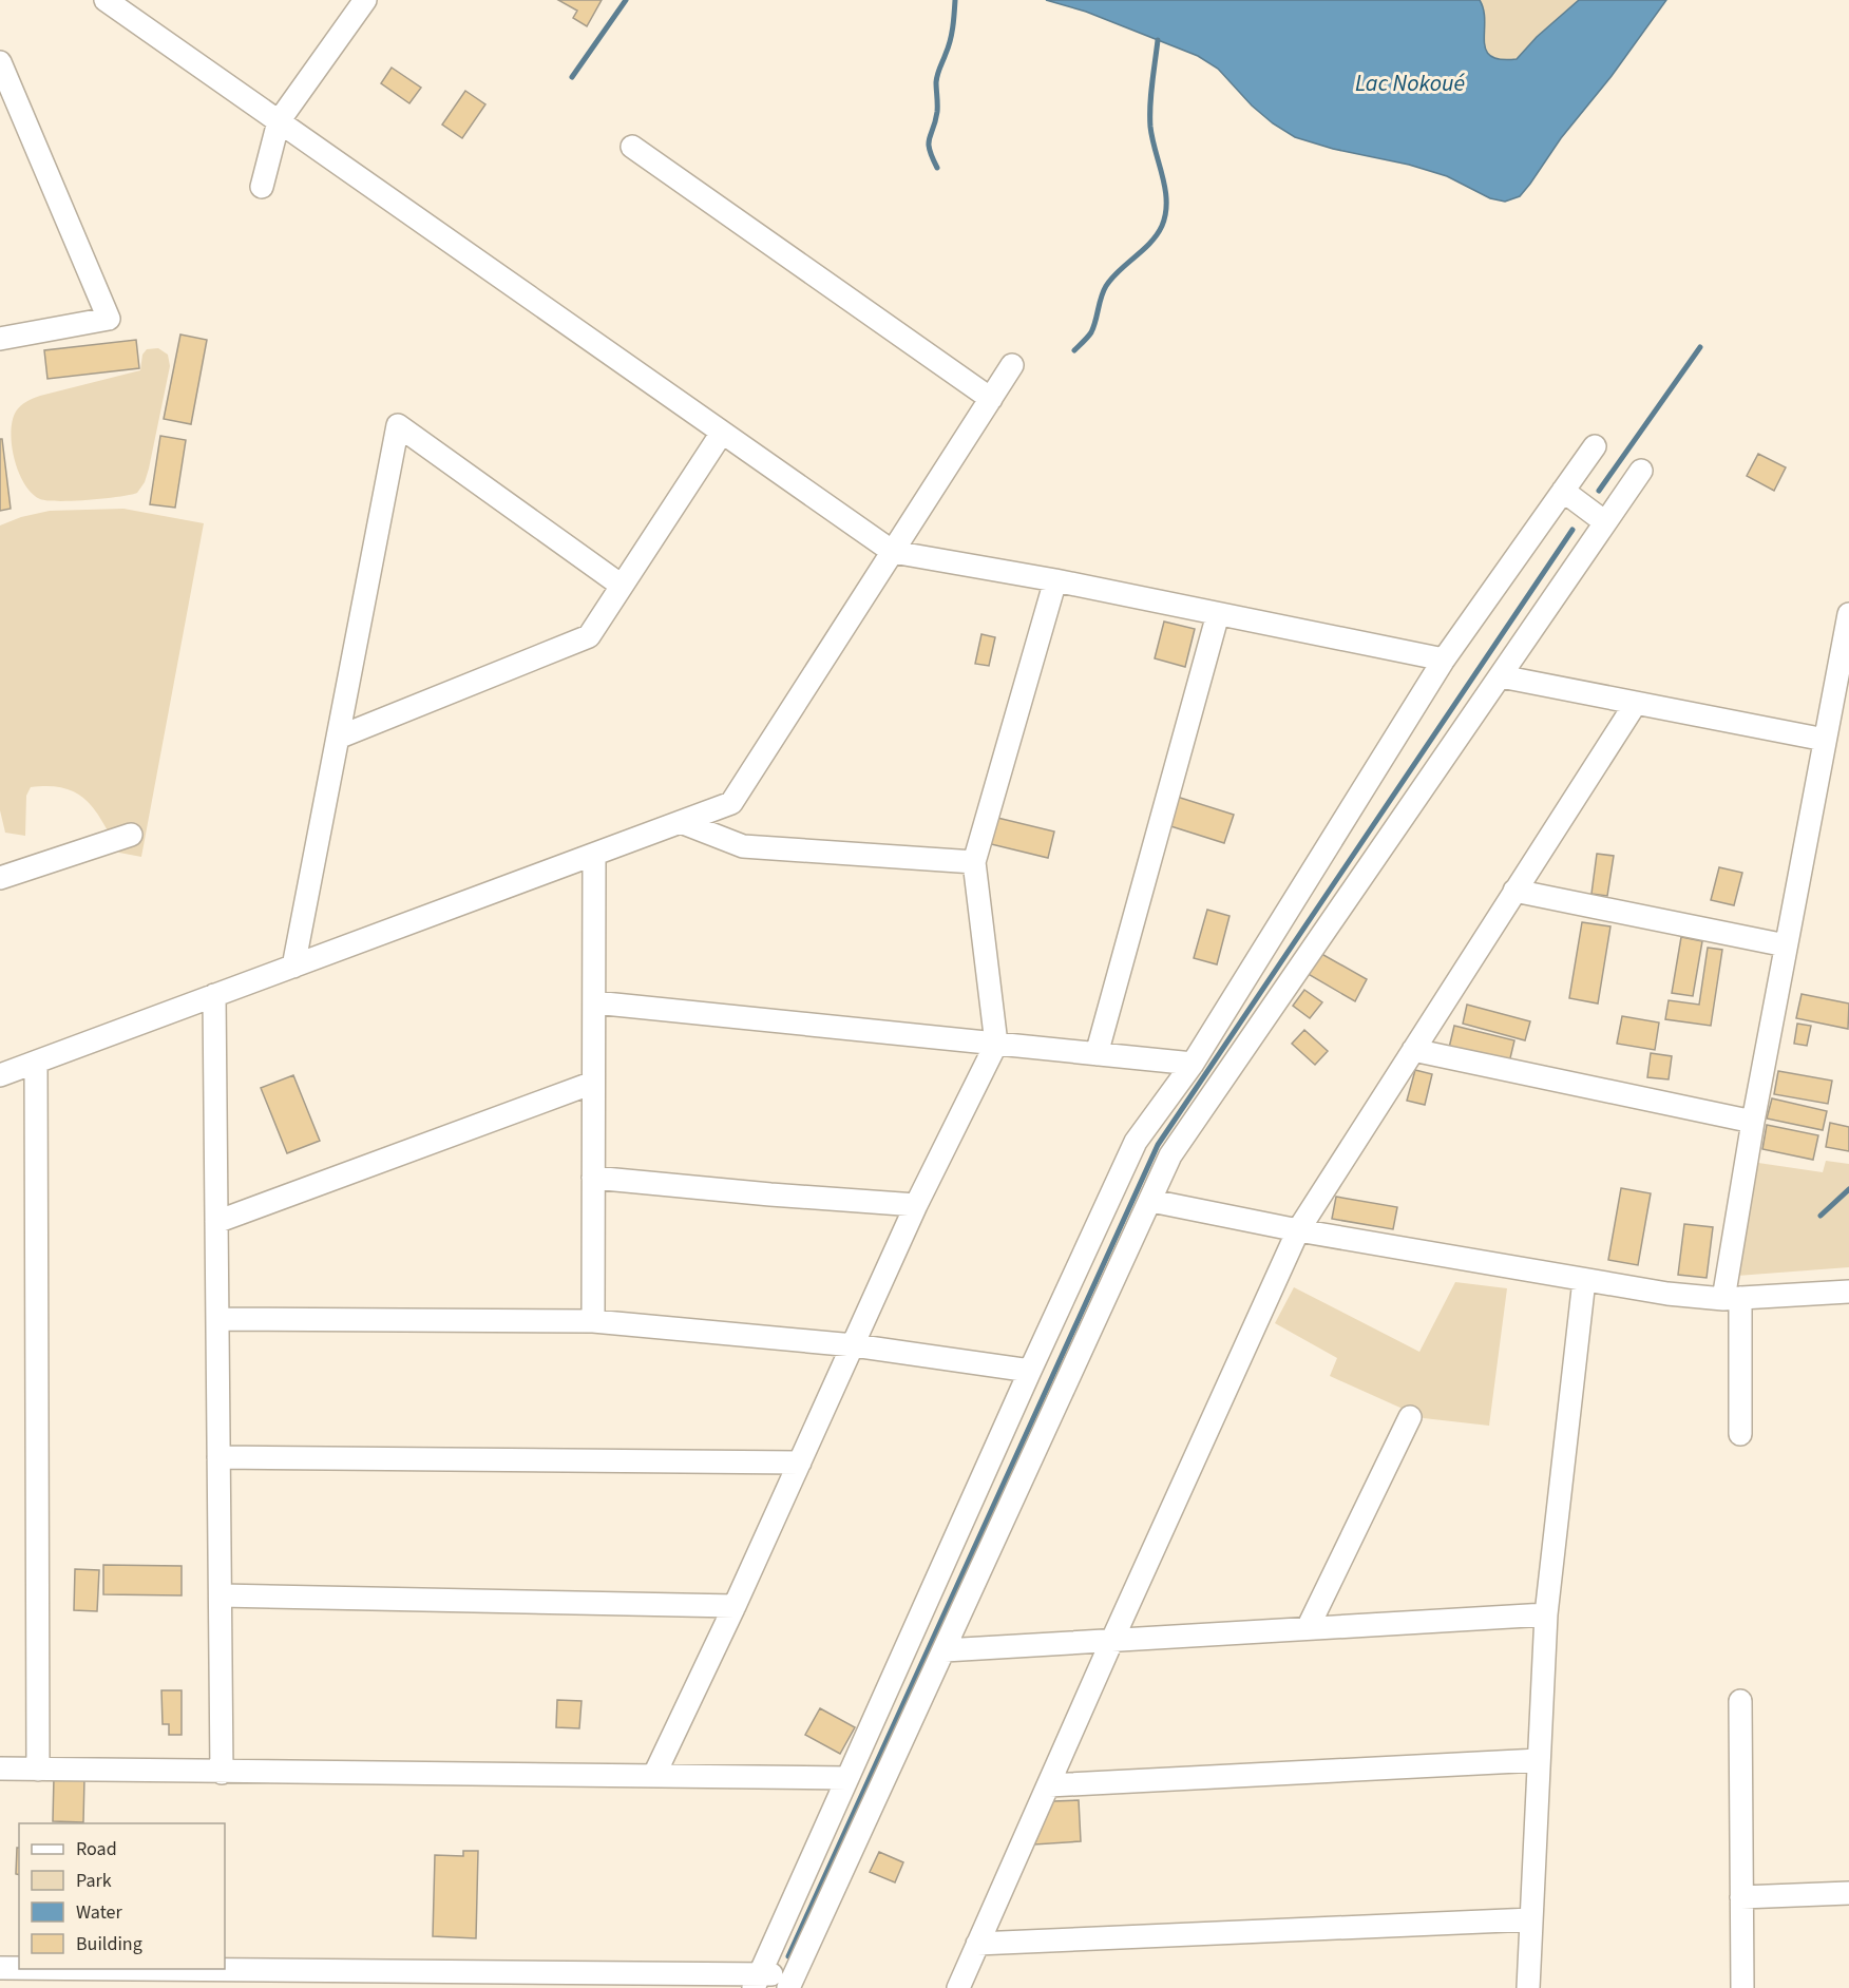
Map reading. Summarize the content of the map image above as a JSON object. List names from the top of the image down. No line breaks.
{"water":["Lac Nokoué"],"legend":["Road","Park","Water","Building"]}
